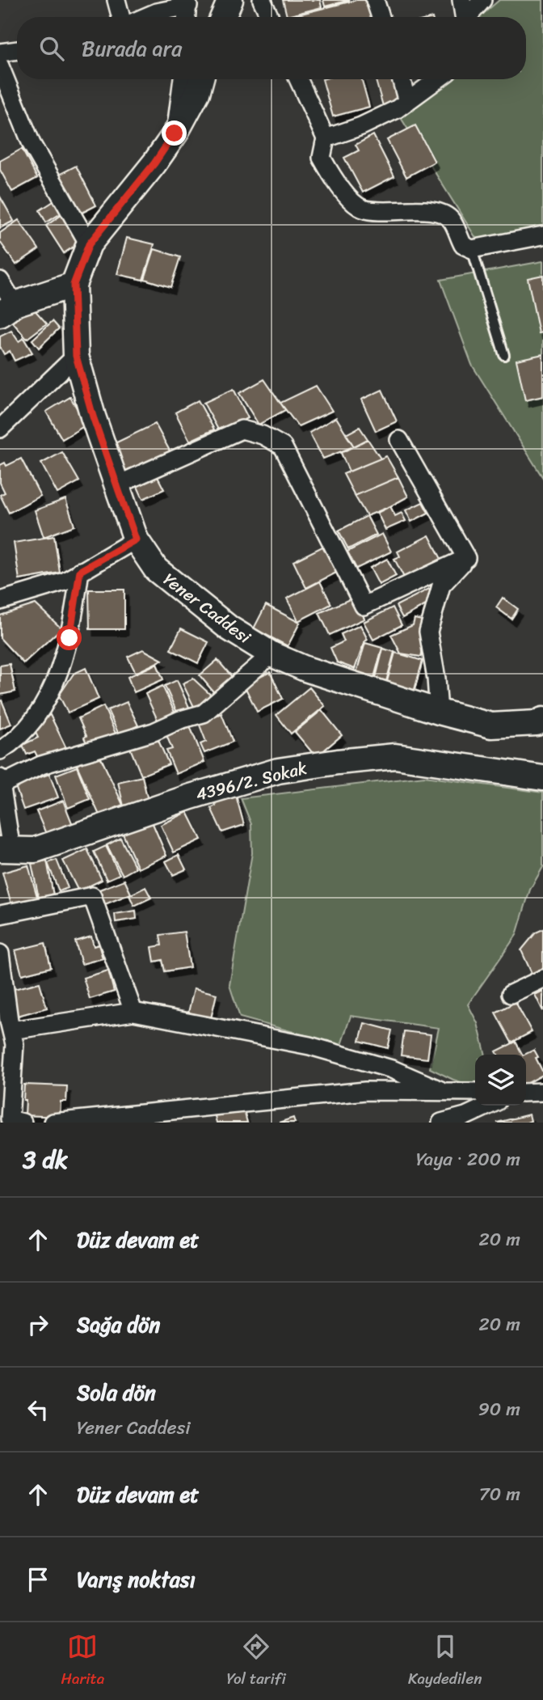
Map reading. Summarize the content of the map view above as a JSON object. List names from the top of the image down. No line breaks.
{"streets":{"main road":["Yener Caddesi","4396/2. Sokak"]},"page":{"search":"Burada ara","heading":["3 dk","Yaya · 200 m"],"list":[["Düz devam et","20 m"],["Sağa dön","20 m"],["Sola dön","Yener Caddesi","90 m"],["Düz devam et","70 m"],"Varış noktası"],"nav":["Harita","Yol tarifi","Kaydedilen"]}}
